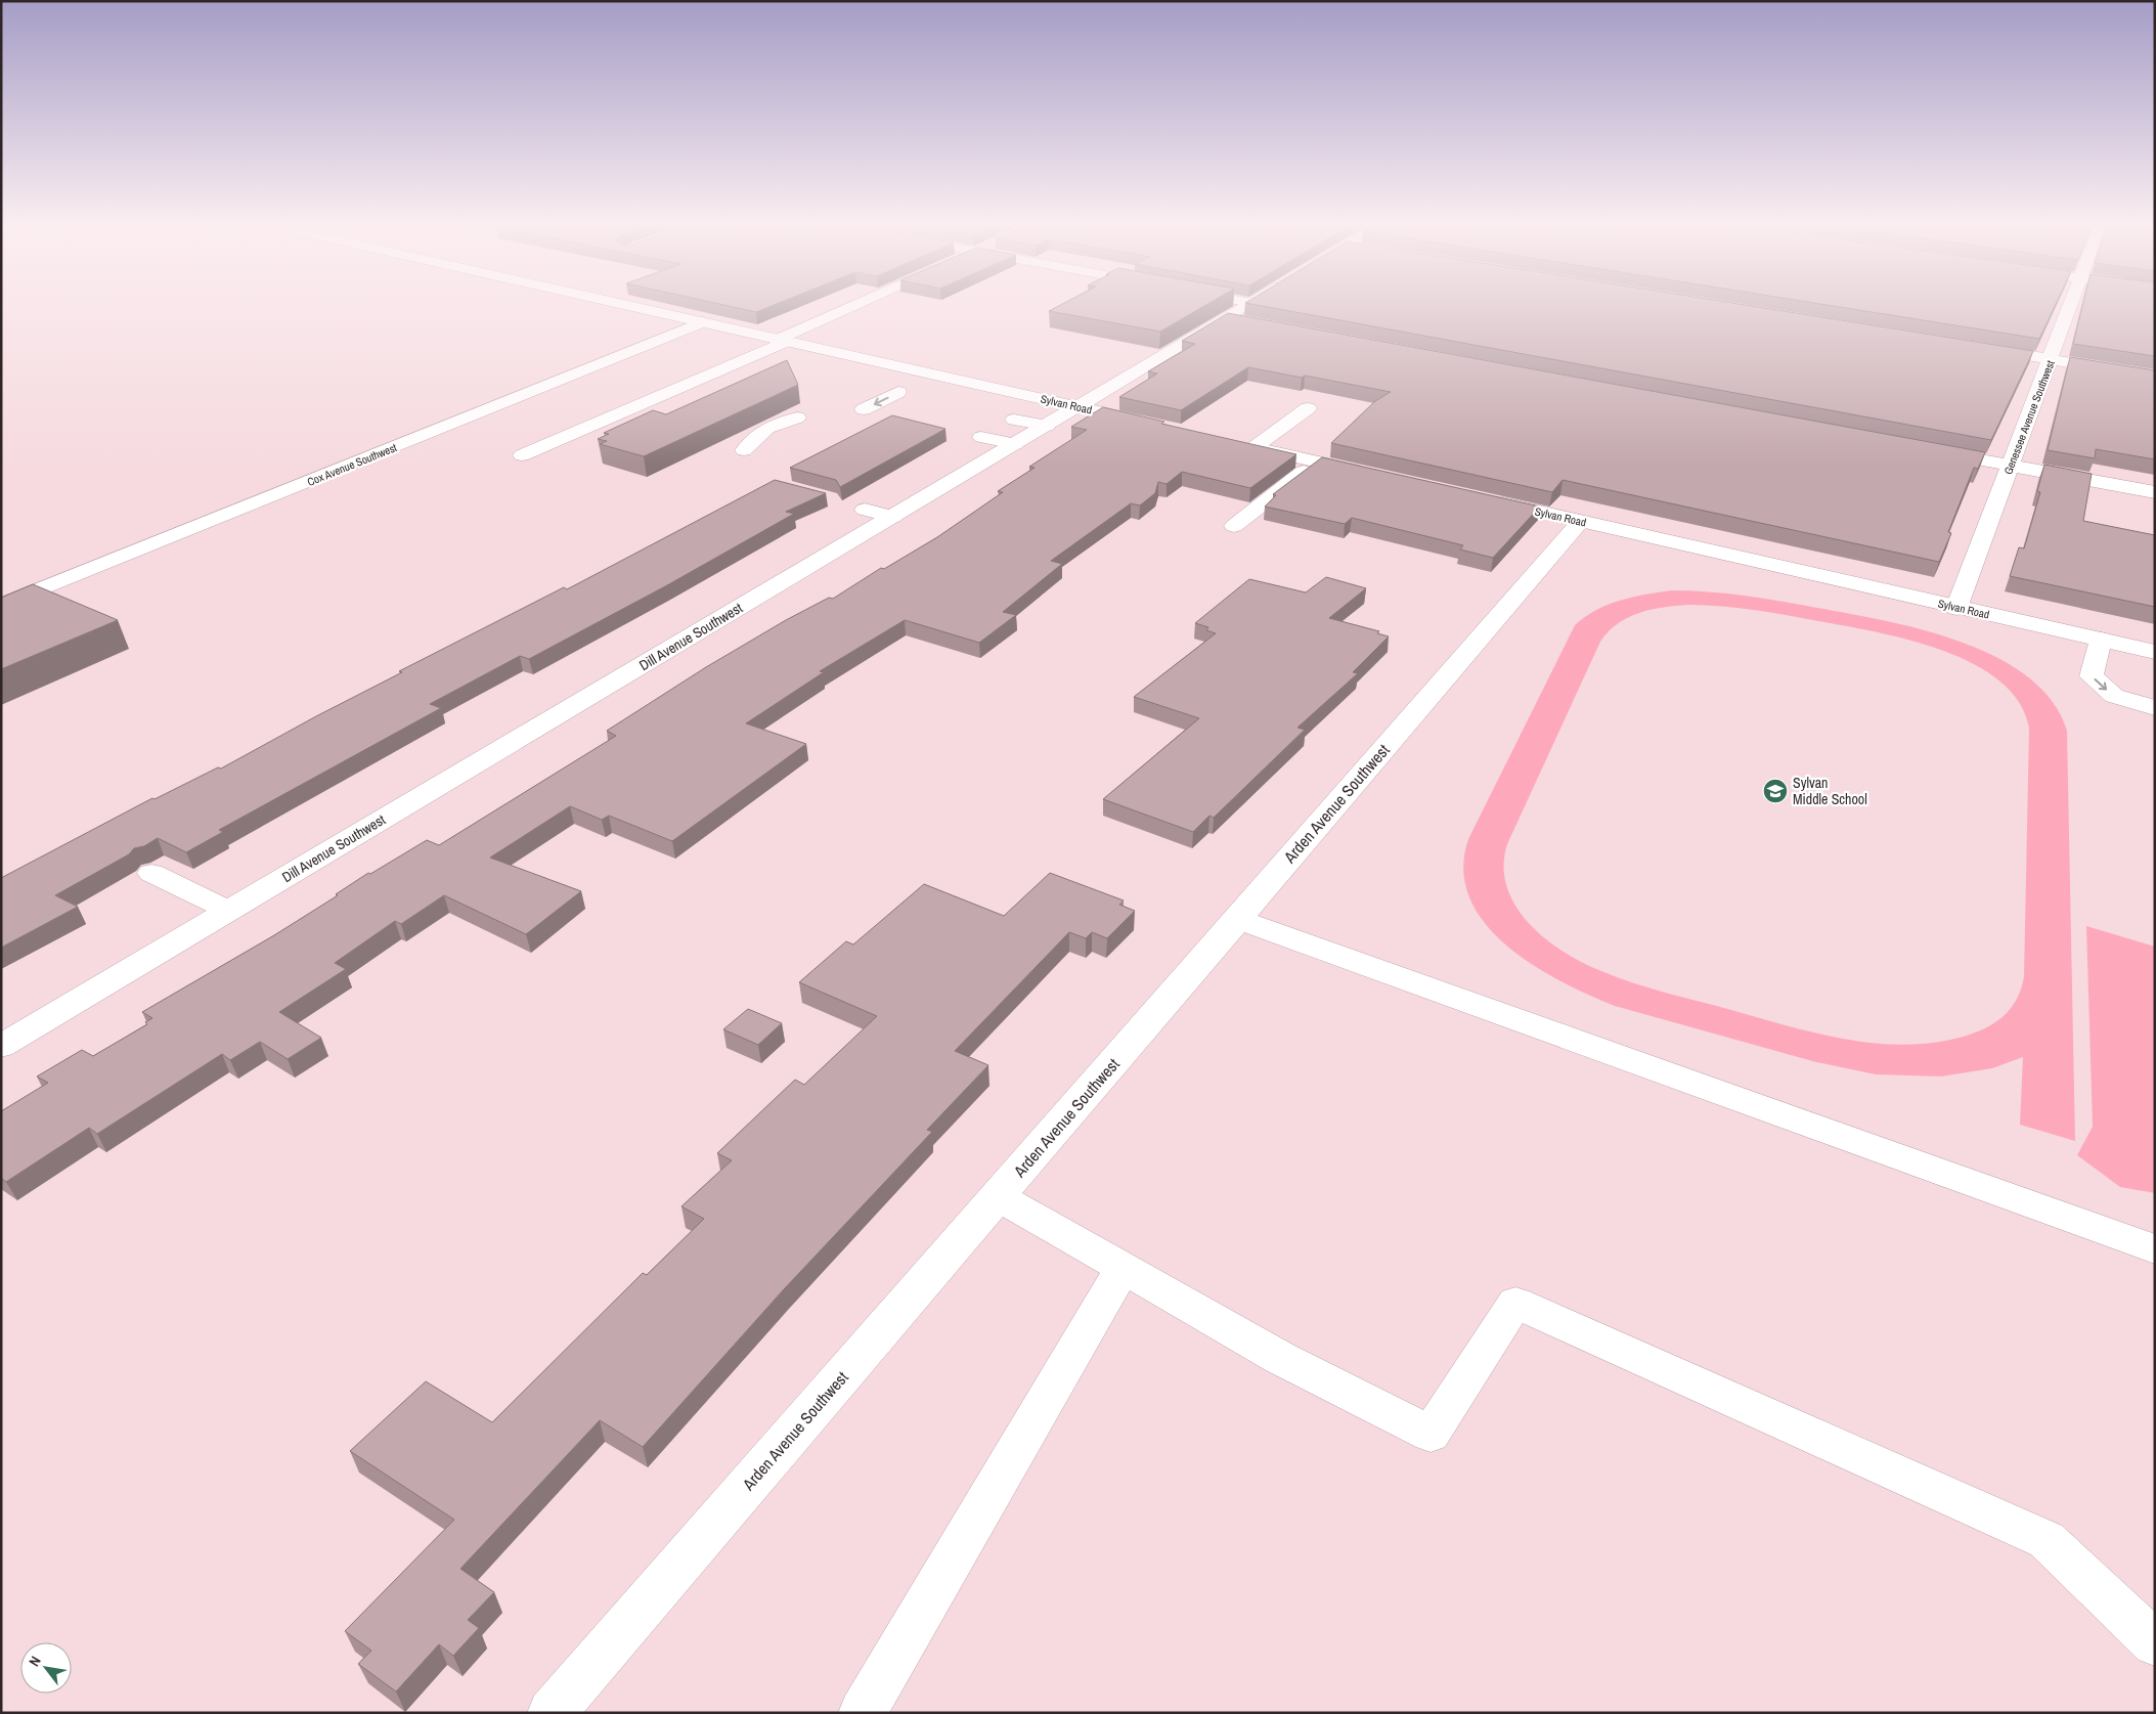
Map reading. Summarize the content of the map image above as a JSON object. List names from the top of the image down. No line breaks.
{"streets":{"street":["Sylvan Road","Genessee Avenue Southwest","Cox Avenue Southwest","Dill Avenue Southwest","Arden Avenue Southwest"]},"crossings":[["Sylvan Road","Genessee Avenue Southwest"],["Sylvan Road","Cox Avenue Southwest"],["Sylvan Road","Dill Avenue Southwest"],["Sylvan Road","Arden Avenue Southwest"]],"places":{"school or university":["Sylvan Middle School"]},"north":"top left"}
